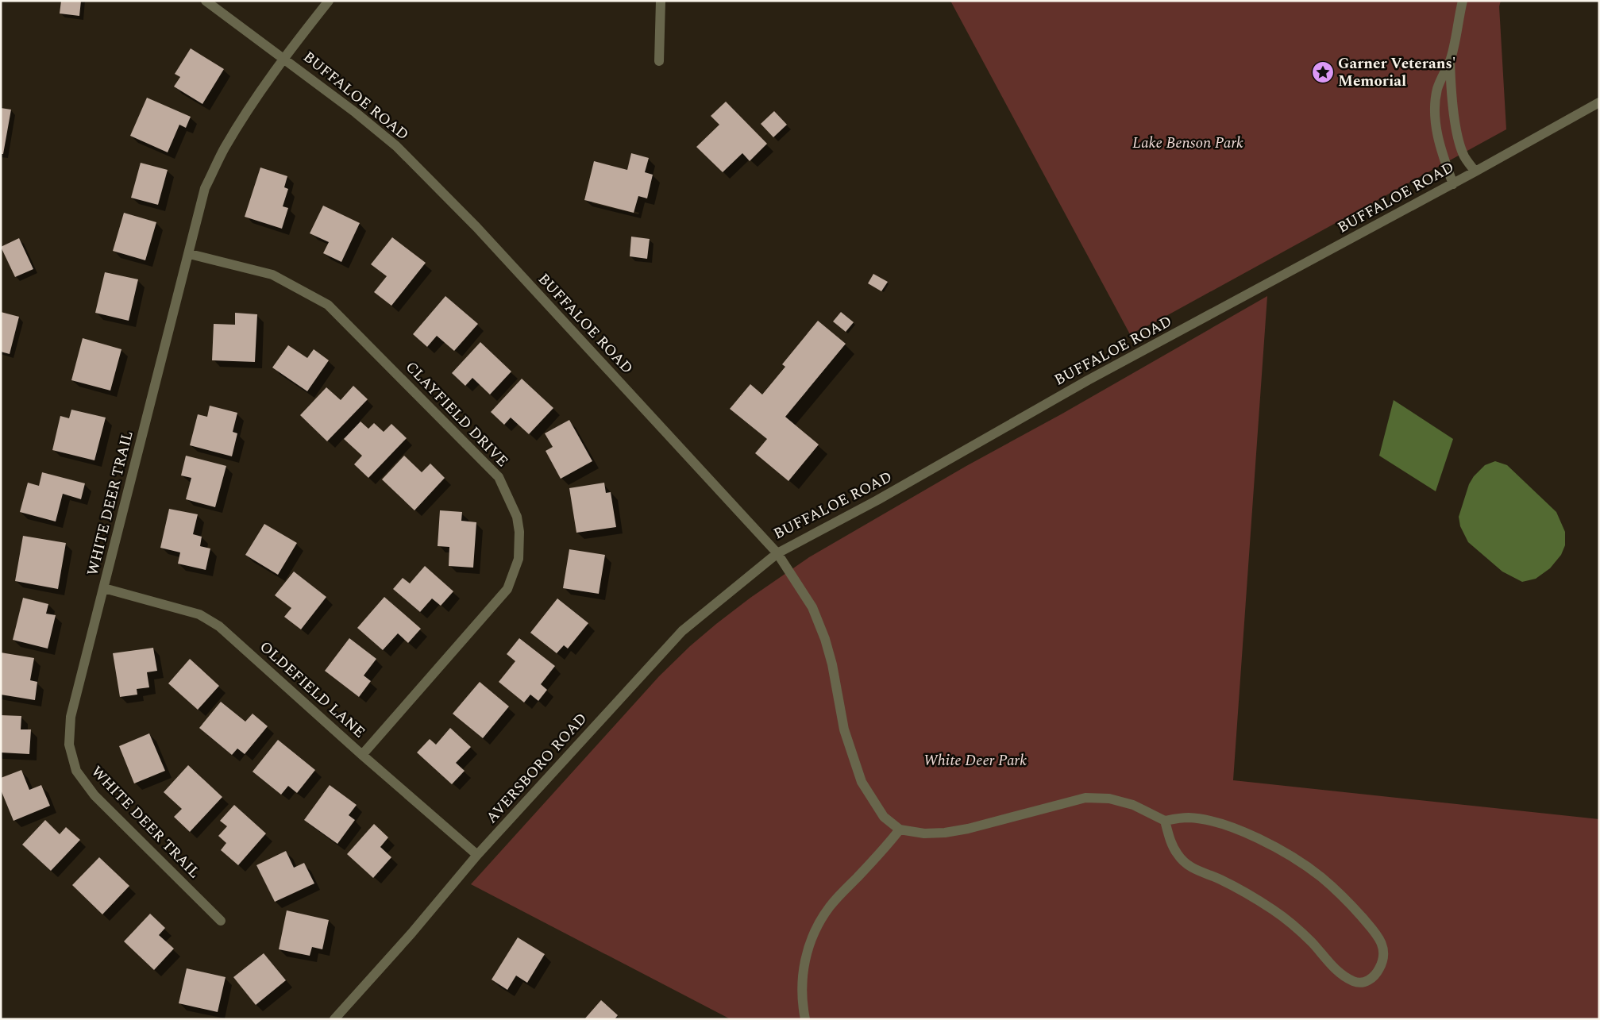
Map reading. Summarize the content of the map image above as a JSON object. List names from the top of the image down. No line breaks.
{"streets":{"street":["BUFFALOE ROAD","CLAYFIELD DRIVE","WHITE DEER TRAIL","OLDEFIELD LANE","AVERSBORO ROAD"]},"crossings":[["BUFFALOE ROAD","WHITE DEER TRAIL"],["BUFFALOE ROAD","AVERSBORO ROAD"],["CLAYFIELD DRIVE","WHITE DEER TRAIL"],["CLAYFIELD DRIVE","OLDEFIELD LANE"],["WHITE DEER TRAIL","OLDEFIELD LANE"],["OLDEFIELD LANE","AVERSBORO ROAD"]],"parks":["Lake Benson Park","White Deer Park"],"places":{"place":["Garner Veterans' Memorial"]}}
